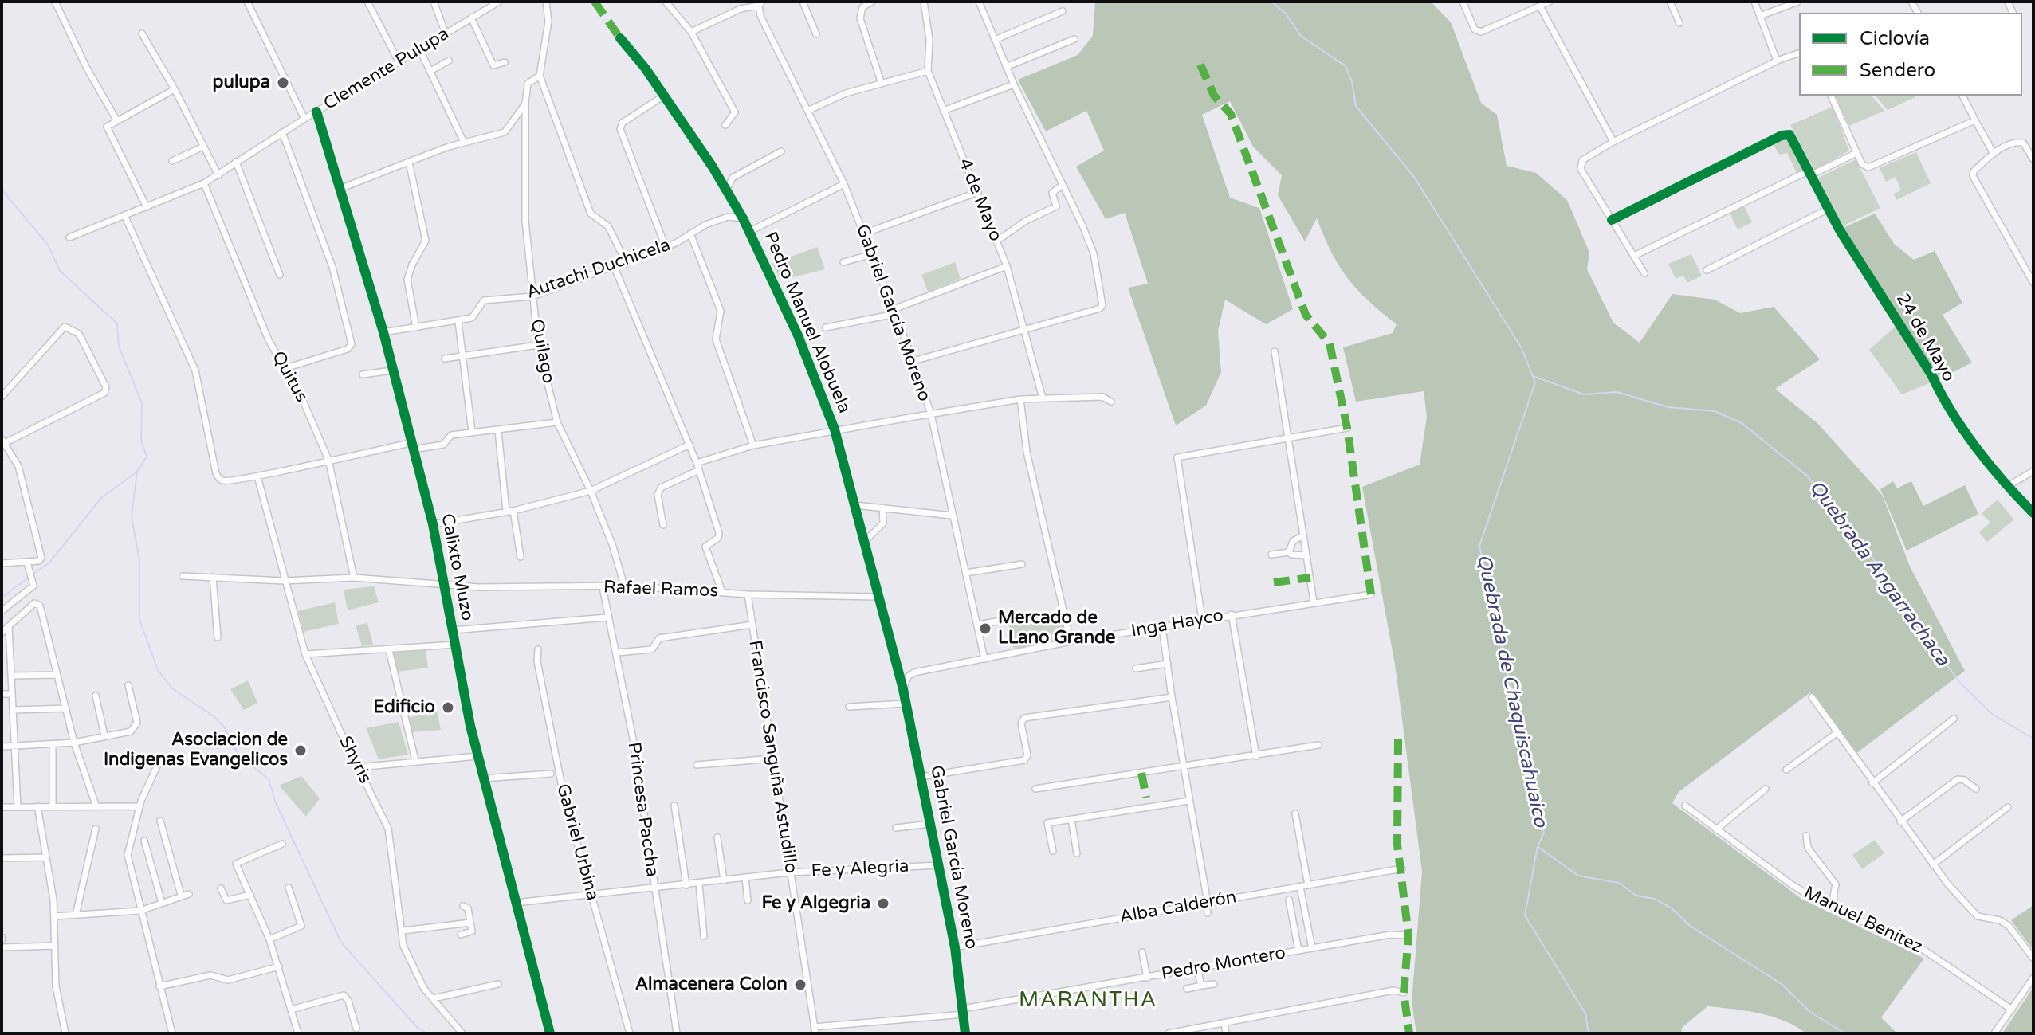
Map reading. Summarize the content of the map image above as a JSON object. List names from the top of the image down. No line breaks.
{"streets":{"street":["Clemente Pulupa","4 de Mayo","Autachi Duchicela","Gabriel García Moreno","Pedro Manuel Alobuela","24 de Mayo","Quilago","Quitus","Calixto Muzo","Rafael Ramos","Inga Hayco","Francisco Sanguña Astudillo","Shyris","Princesa Paccha","Gabriel Urbina","Fe y Alegria","Alba Calderón","Manuel Benítez","Pedro Montero"]},"crossings":[["Clemente Pulupa","Quitus"],["Clemente Pulupa","Calixto Muzo"],["Autachi Duchicela","Pedro Manuel Alobuela"],["Autachi Duchicela","Quilago"],["Gabriel García Moreno","Pedro Manuel Alobuela"],["Gabriel García Moreno","Inga Hayco"],["Gabriel García Moreno","Fe y Alegria"],["Gabriel García Moreno","Alba Calderón"],["Gabriel García Moreno","Pedro Montero"],["Pedro Manuel Alobuela","Rafael Ramos"],["Quilago","Rafael Ramos"],["Quitus","Rafael Ramos"],["Calixto Muzo","Rafael Ramos"],["Calixto Muzo","Fe y Alegria"],["Rafael Ramos","Francisco Sanguña Astudillo"],["Rafael Ramos","Shyris"],["Rafael Ramos","Princesa Paccha"],["Francisco Sanguña Astudillo","Fe y Alegria"],["Francisco Sanguña Astudillo","Pedro Montero"],["Princesa Paccha","Fe y Alegria"],["Gabriel Urbina","Fe y Alegria"]],"districts":["MARANTHA"],"water":["Quebrada Angarrachaca","Quebrada de Chaquiscahuaico"],"places":["pulupa","Mercado de LLano Grande","Edificio","Asociacion de Indigenas Evangelicos","Fe y Algegria","Almacenera Colon"],"legend":["Ciclovía","Sendero"]}
